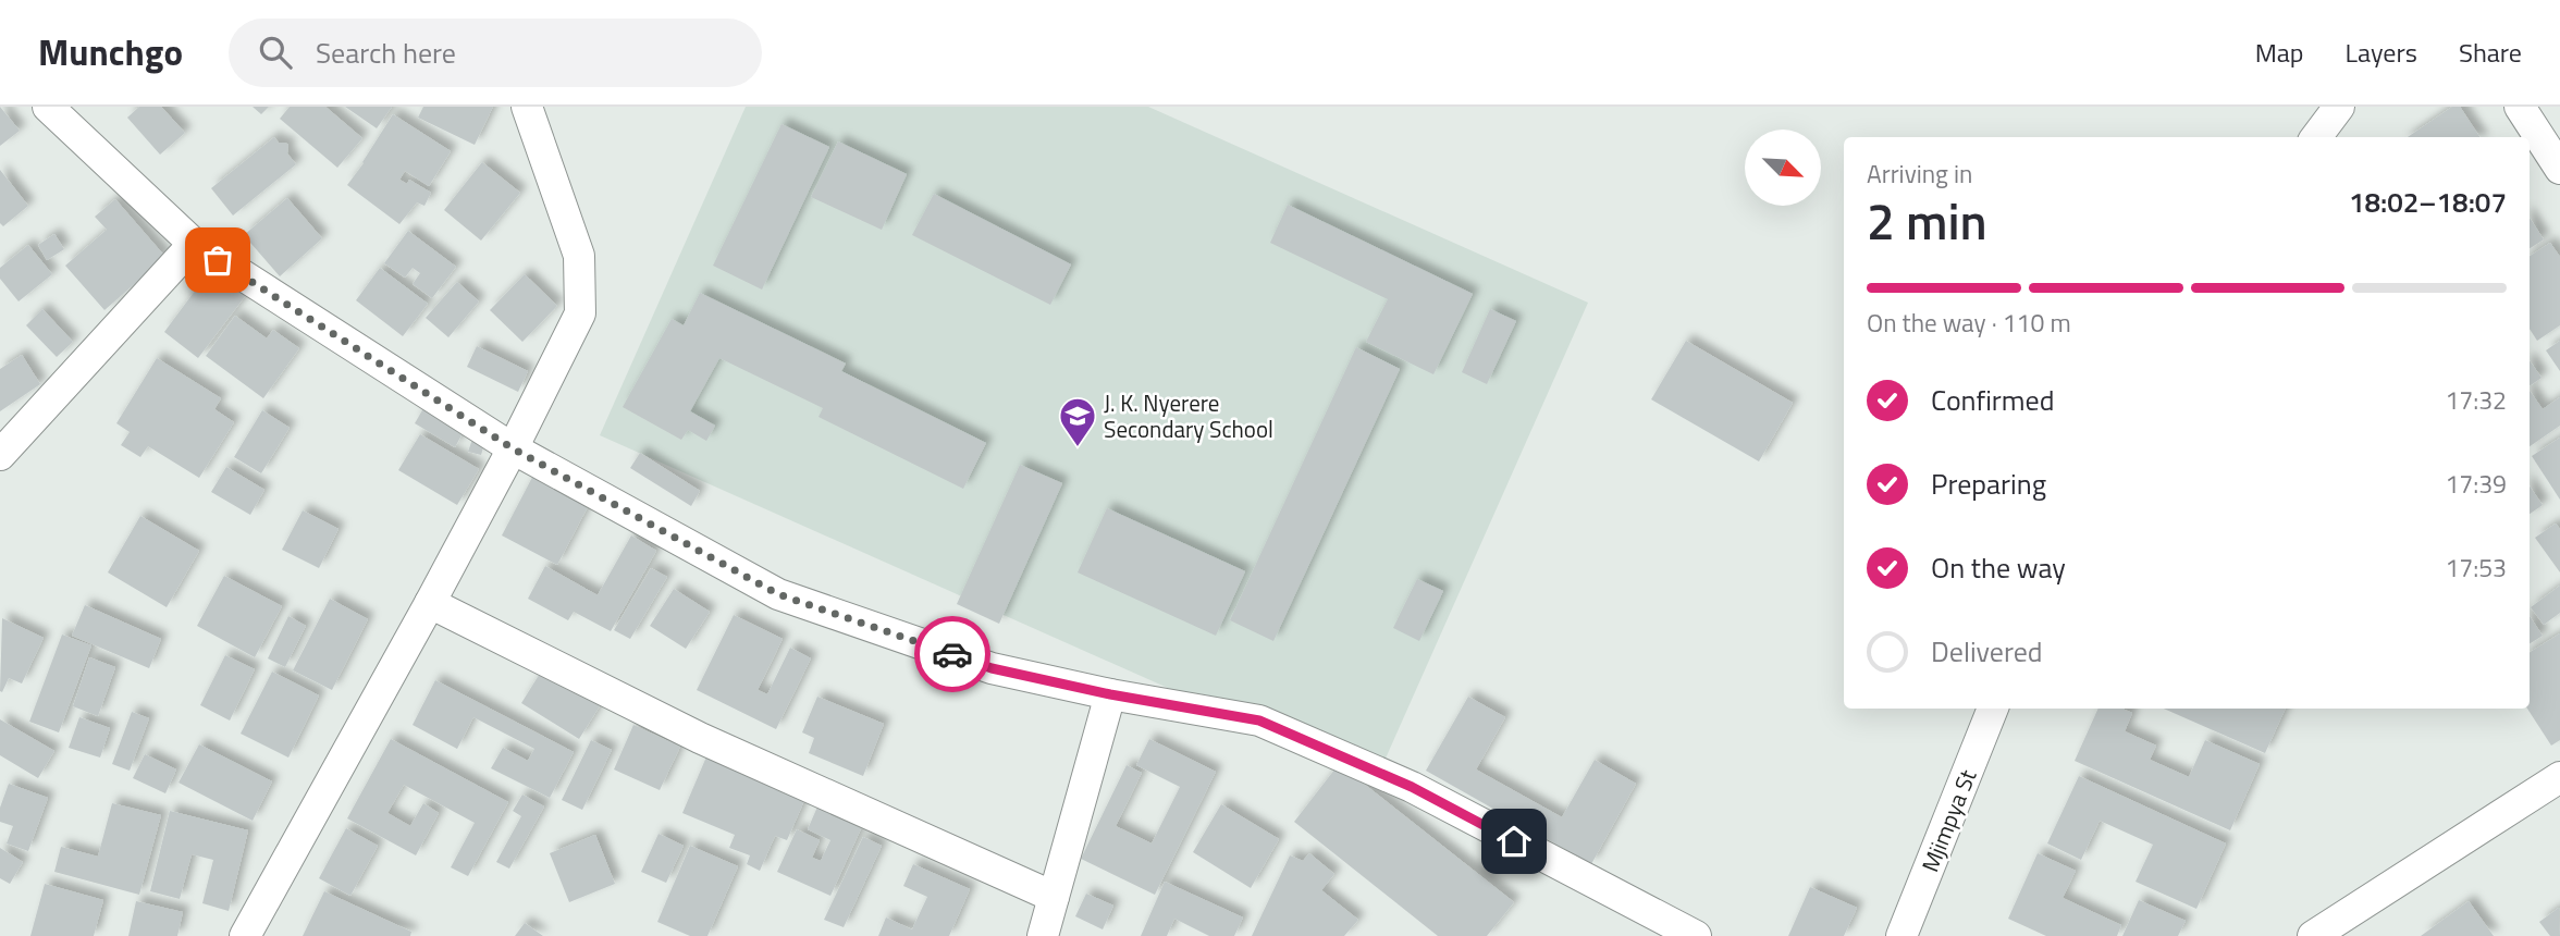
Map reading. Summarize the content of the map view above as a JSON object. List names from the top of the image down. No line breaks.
{"streets":{"street":["Mjimpya St"]},"places":{"school or university":["J. K. Nyerere Secondary School"]},"north":"bottom right","page":{"header":"Munchgo","search":"Search here","nav":["Map","Layers","Share"],"heading":["2 min","Arriving in","18:02–18:07"],"bar":"On the way · 110 m","list":[["Confirmed","17:32"],["Preparing","17:39"],["On the way","17:53"],"Delivered"]}}
